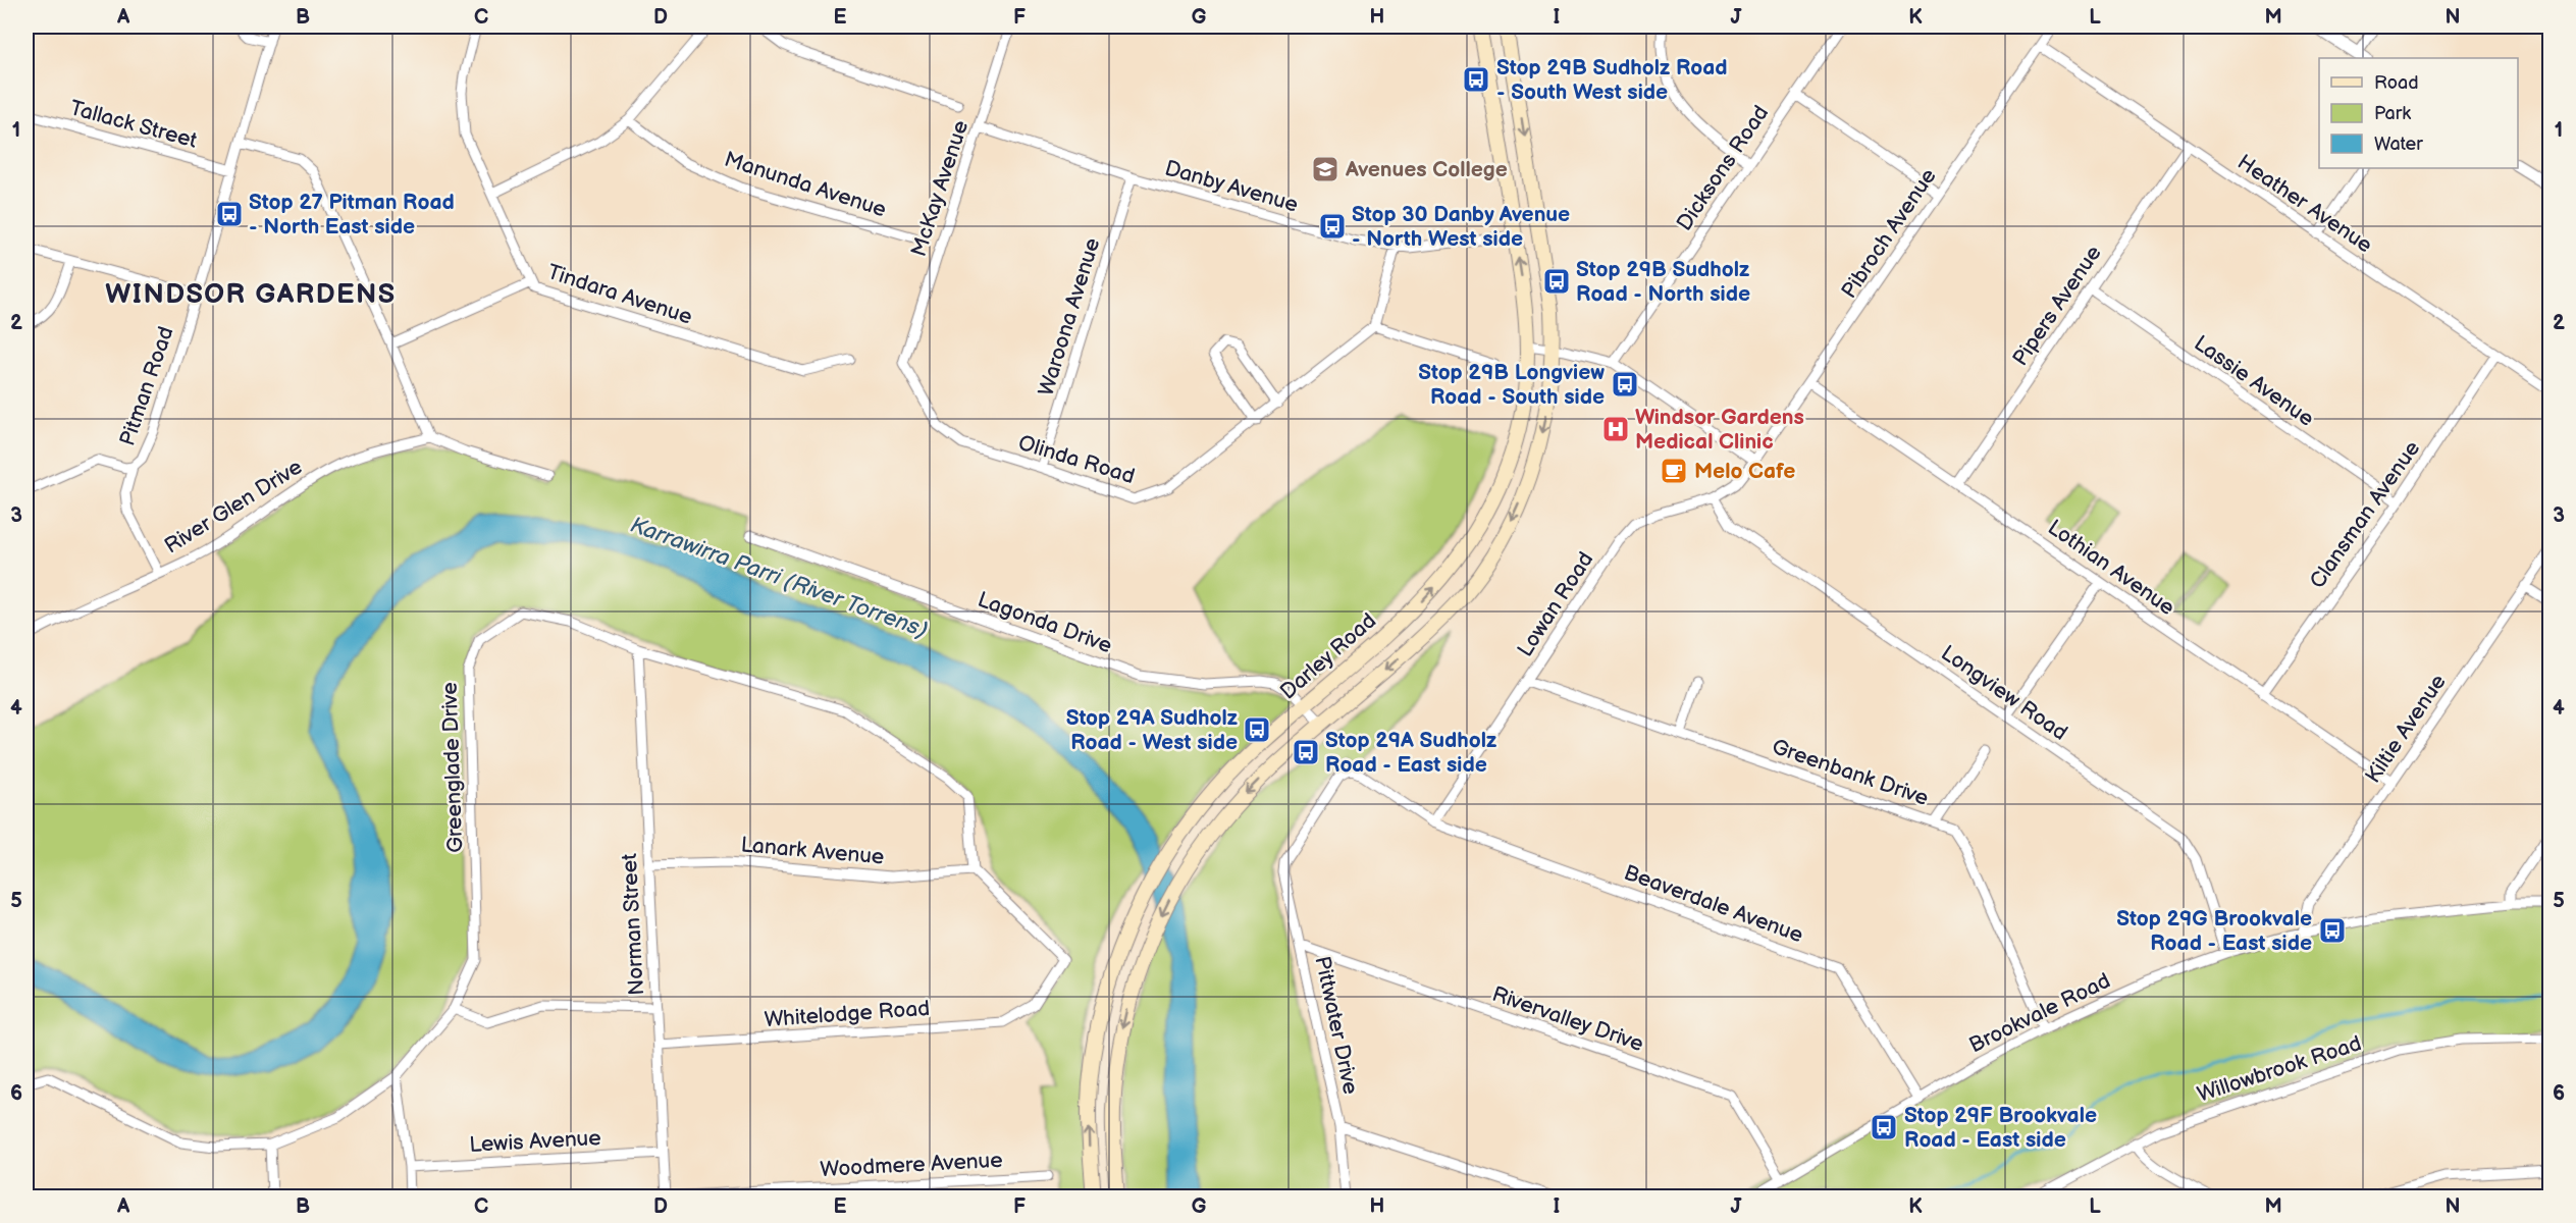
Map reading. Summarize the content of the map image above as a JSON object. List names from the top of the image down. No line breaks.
{"streets":{"main road":["Darley Road"],"street":["Tallack Street","Dicksons Road","Manunda Avenue","Danby Avenue","McKay Avenue","Heather Avenue","Pibroch Avenue","Tindara Avenue","Pipers Avenue","Waroona Avenue","Lassie Avenue","Pitman Road","Olinda Road","River Glen Drive","Clansman Avenue","Lothian Avenue","Lowan Road","Lagonda Drive","Longview Road","Kiltie Avenue","Greenglade Drive","Greenbank Drive","Lanark Avenue","Beaverdale Avenue","Norman Street","Brookvale Road","Whitelodge Road","Rivervalley Drive","Pittwater Drive","Willowbrook Road","Lewis Avenue","Woodmere Avenue"]},"crossings":[["Tallack Street","Pitman Road"],["Danby Avenue","McKay Avenue"],["Danby Avenue","Waroona Avenue"],["Danby Avenue","Darley Road"],["McKay Avenue","Olinda Road"],["Heather Avenue","Pibroch Avenue"],["Heather Avenue","Pipers Avenue"],["Heather Avenue","Clansman Avenue"],["Pibroch Avenue","Lothian Avenue"],["Pibroch Avenue","Lowan Road"],["Pipers Avenue","Lassie Avenue"],["Pipers Avenue","Lothian Avenue"],["Waroona Avenue","Olinda Road"],["Lassie Avenue","Clansman Avenue"],["Clansman Avenue","Lothian Avenue"],["Lothian Avenue","Kiltie Avenue"],["Lowan Road","Longview Road"],["Lowan Road","Greenbank Drive"],["Lowan Road","Beaverdale Avenue"],["Lagonda Drive","Darley Road"],["Longview Road","Brookvale Road"],["Kiltie Avenue","Brookvale Road"],["Greenglade Drive","Lanark Avenue"],["Greenglade Drive","Norman Street"],["Greenglade Drive","Whitelodge Road"],["Greenbank Drive","Brookvale Road"],["Lanark Avenue","Norman Street"],["Lanark Avenue","Whitelodge Road"],["Beaverdale Avenue","Brookvale Road"],["Beaverdale Avenue","Pittwater Drive"],["Norman Street","Whitelodge Road"],["Norman Street","Lewis Avenue"],["Norman Street","Woodmere Avenue"],["Brookvale Road","Rivervalley Drive"],["Rivervalley Drive","Pittwater Drive"]],"districts":["WINDSOR GARDENS"],"water":["Karrawirra Parri (River Torrens)"],"places":{"bus stop":["Stop 29B Sudholz Road - South West side","Stop 27 Pitman Road - North East side","Stop 30 Danby Avenue - North West side","Stop 29B Sudholz Road - North side","Stop 29B Longview Road - South side","Stop 29A Sudholz Road - West side","Stop 29A Sudholz Road - East side","Stop 29G Brookvale Road - East side","Stop 29F Brookvale Road - East side"],"school or university":["Avenues College"],"hospital":["Windsor Gardens Medical Clinic"],"cafe":["Melo Cafe"]},"legend":["Road","Park","Water"],"grid":{"columns":["A","B","C","D","E","F","G","H","I","J","K","L","M","N"],"rows":["1","2","3","4","5","6"]}}
